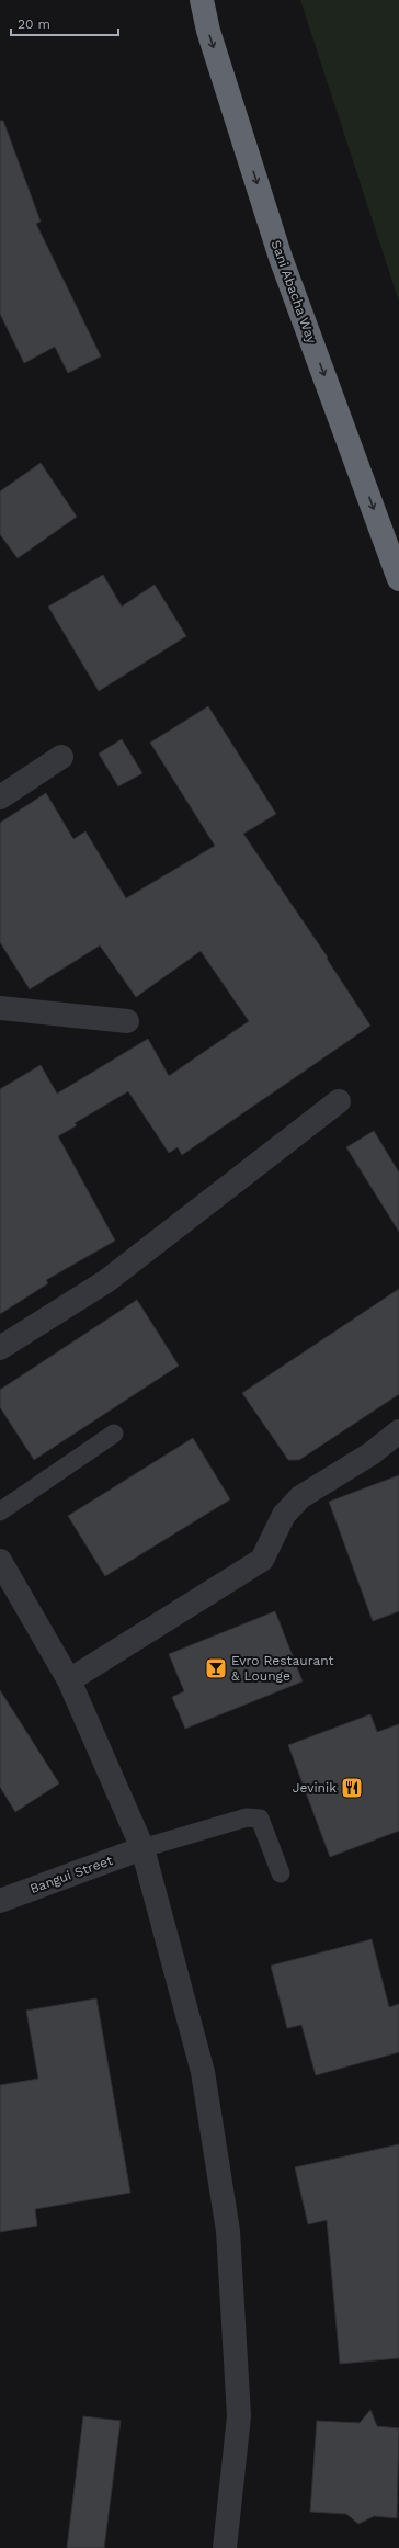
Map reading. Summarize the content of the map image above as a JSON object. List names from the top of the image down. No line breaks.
{"streets":{"highway":["Sani Abacha Way"],"street":["Bangui Street"]},"one_way":["Sani Abacha Way"],"places":{"bar":["Evro Restaurant & Lounge"],"restaurant":["Jevinik"]},"scale_bar":"20 m"}
